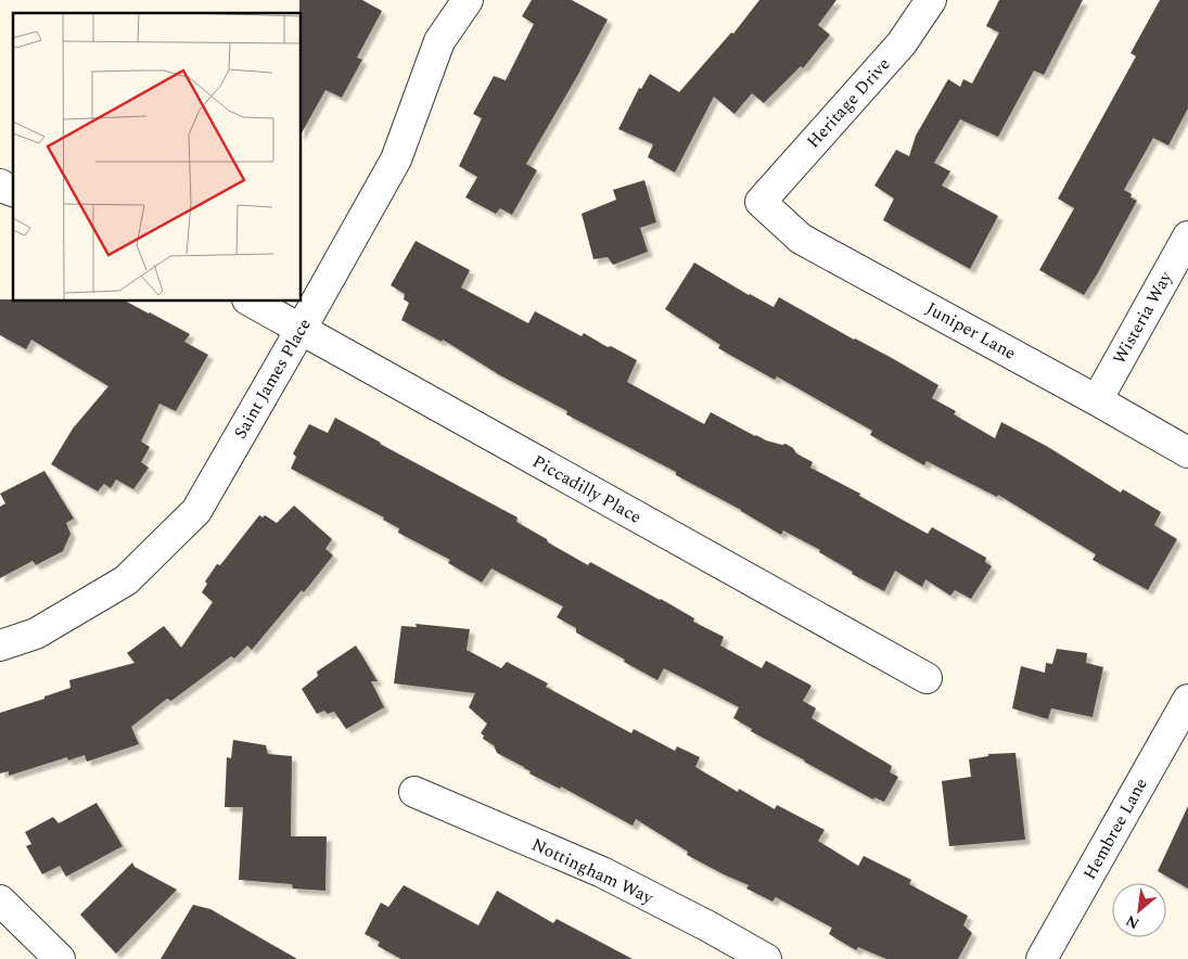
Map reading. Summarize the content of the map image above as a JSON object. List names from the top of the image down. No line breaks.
{"streets":{"street":["Heritage Drive","Wisteria Way","Juniper Lane","Saint James Place","Piccadilly Place","Hembree Lane","Nottingham Way"]},"crossings":[["Heritage Drive","Juniper Lane"],["Wisteria Way","Juniper Lane"],["Saint James Place","Piccadilly Place"]],"north":"bottom left"}
